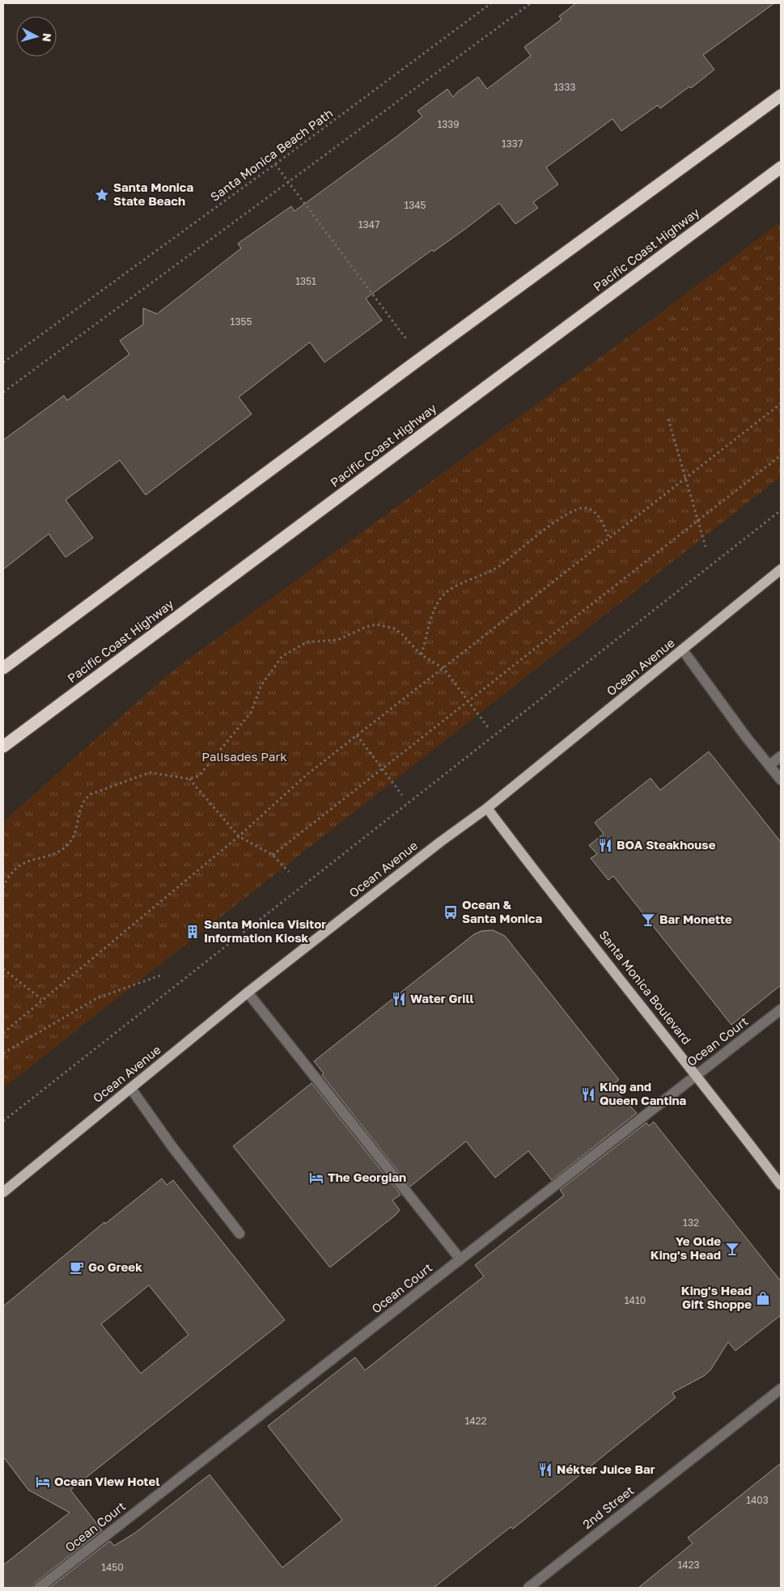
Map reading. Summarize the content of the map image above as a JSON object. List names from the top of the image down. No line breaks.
{"streets":{"highway":["Pacific Coast Highway"],"main road":["Ocean Avenue","Santa Monica Boulevard"],"street":["Ocean Court","2nd Street"],"path":["Santa Monica Beach Path"]},"crossings":[["Ocean Avenue","Santa Monica Boulevard"],["Santa Monica Boulevard","Ocean Court"]],"parks":["Palisades Park"],"places":{"place":["Santa Monica State Beach"],"restaurant":["BOA Steakhouse","Water Grill","King and Queen Cantina","Nékter Juice Bar"],"bus stop":["Ocean & Santa Monica"],"bar":["Bar Monette","Ye Olde King's Head"],"building":["Santa Monica Visitor Information Kiosk"],"hotel":["The Georgian","Ocean View Hotel"],"cafe":["Go Greek"],"shop":["King's Head Gift Shoppe"]},"house_numbers":["1333","1339","1337","1345","1347","1351","1355","132","1410","1422","1403","1423","1450"],"north":"right"}
